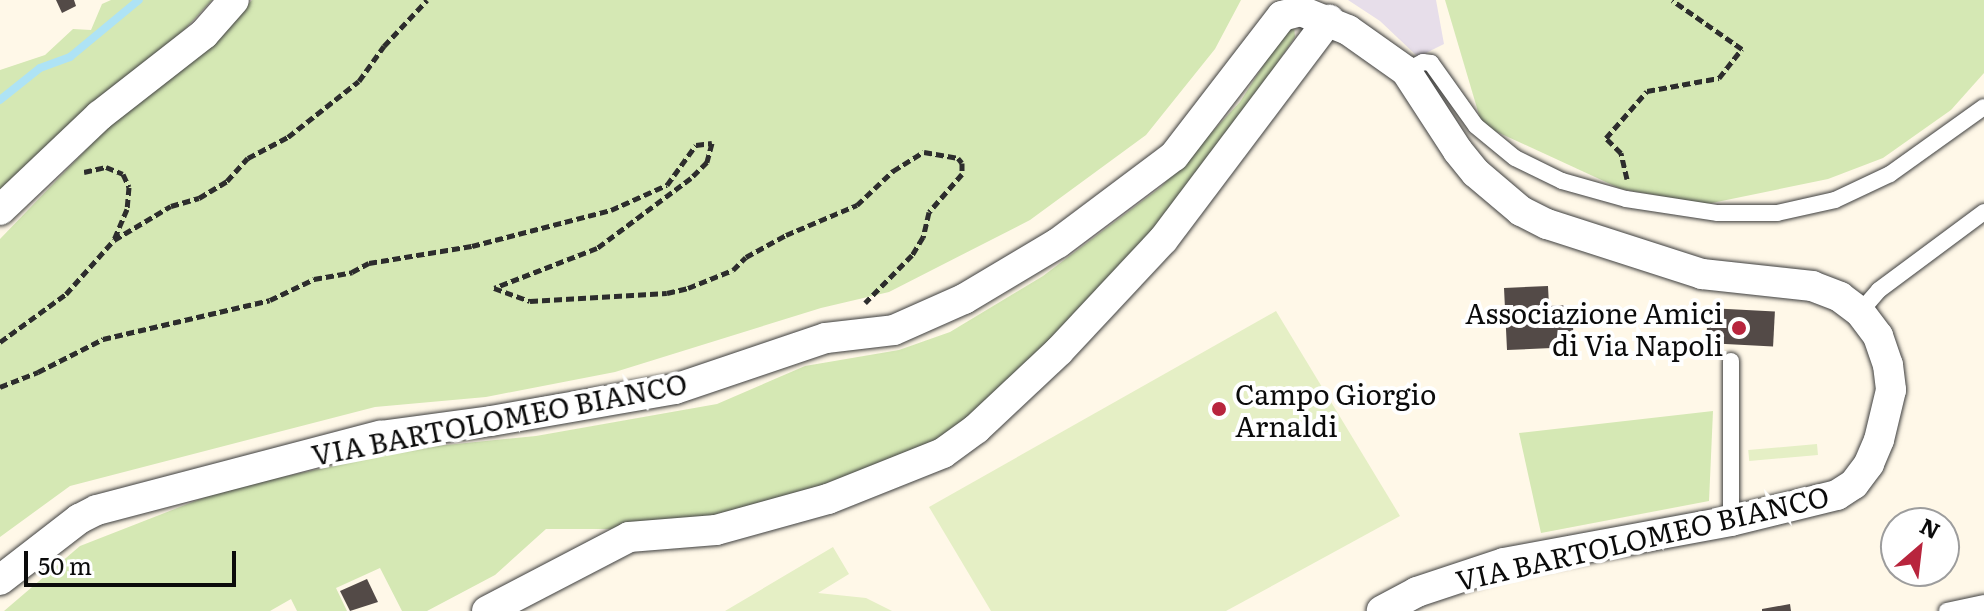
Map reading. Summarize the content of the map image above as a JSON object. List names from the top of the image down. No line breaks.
{"streets":{"street":["VIA BARTOLOMEO BIANCO"]},"places":["Associazione Amici di Via Napoli","Campo Giorgio Arnaldi"],"scale_bar":"50 m","north":"top right"}
